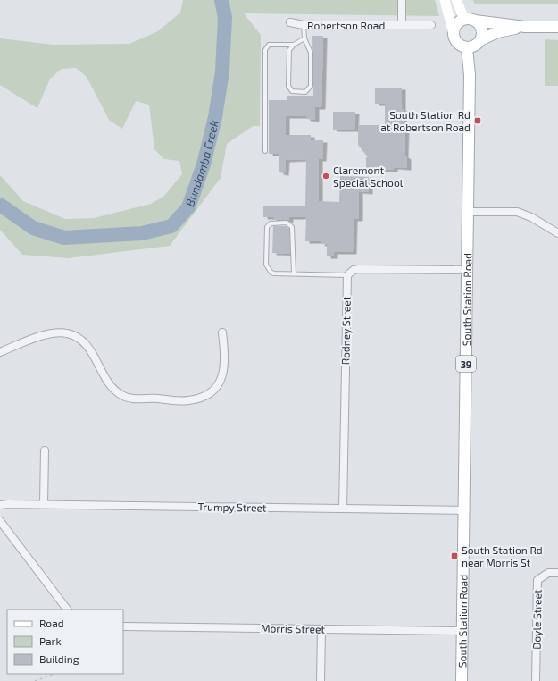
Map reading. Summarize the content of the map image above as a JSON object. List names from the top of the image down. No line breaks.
{"streets":{"main road":["South Station Road","39"],"street":["Robertson Road","Rodney Street","Trumpy Street","Doyle Street","Morris Street"]},"crossings":[["South Station Road","Trumpy Street"],["South Station Road","Morris Street"],["Rodney Street","Trumpy Street"]],"water":["Bundamba Creek"],"places":{"transit":["South Station Rd at Robertson Road","South Station Rd near Morris St"],"other":["Claremont Special School"]},"legend":["Road","Park","Building"]}
